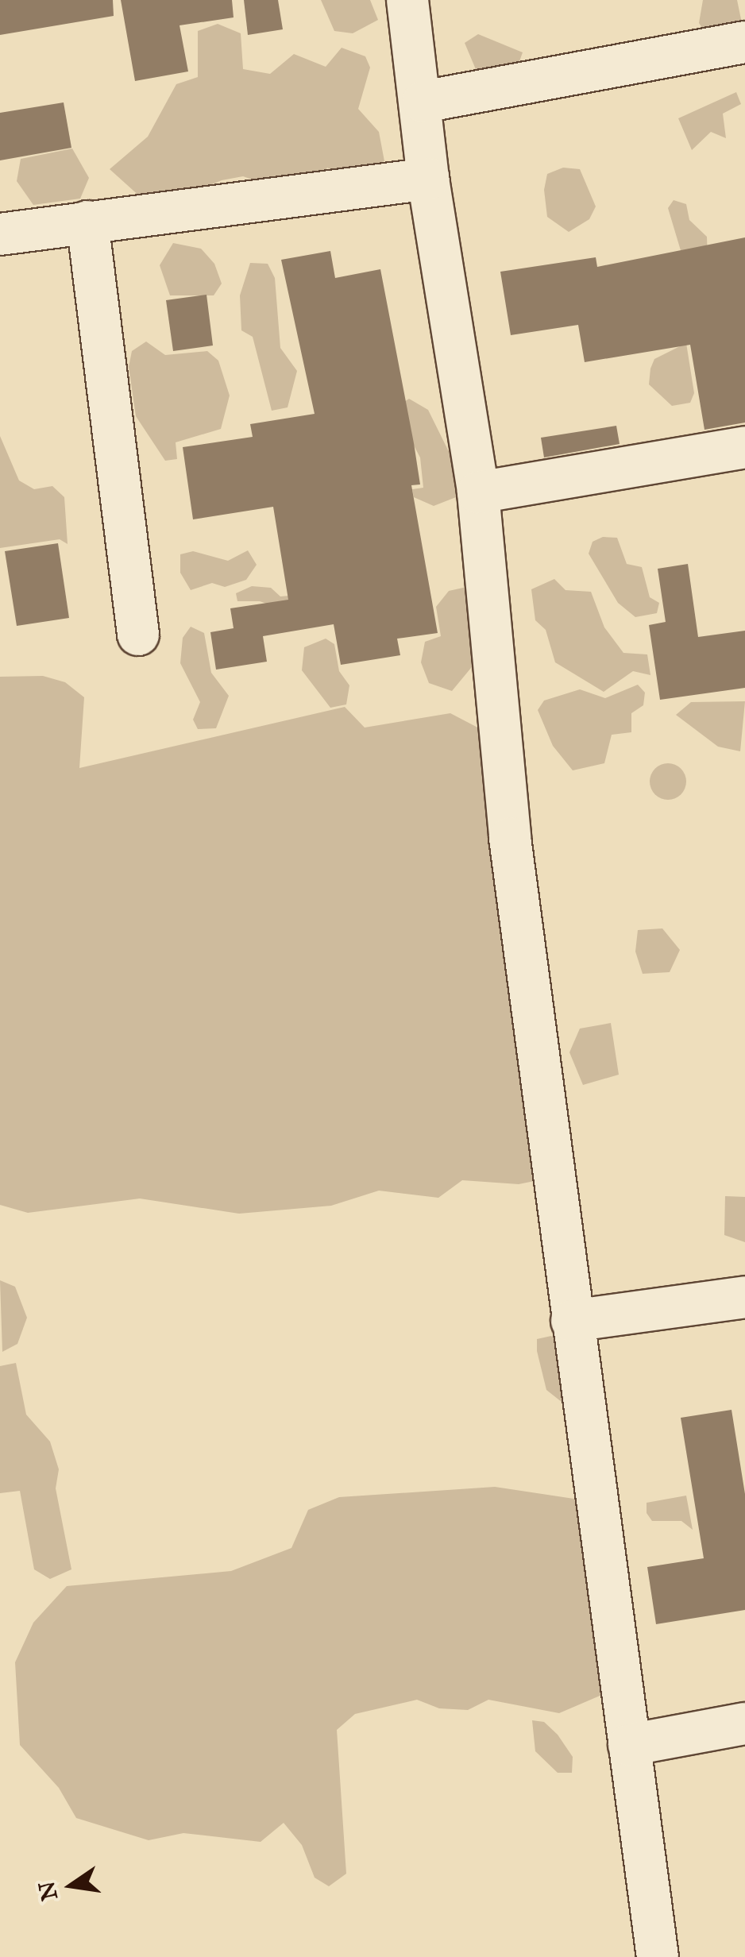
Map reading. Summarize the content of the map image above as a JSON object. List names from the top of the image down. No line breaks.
{"north":"left"}
